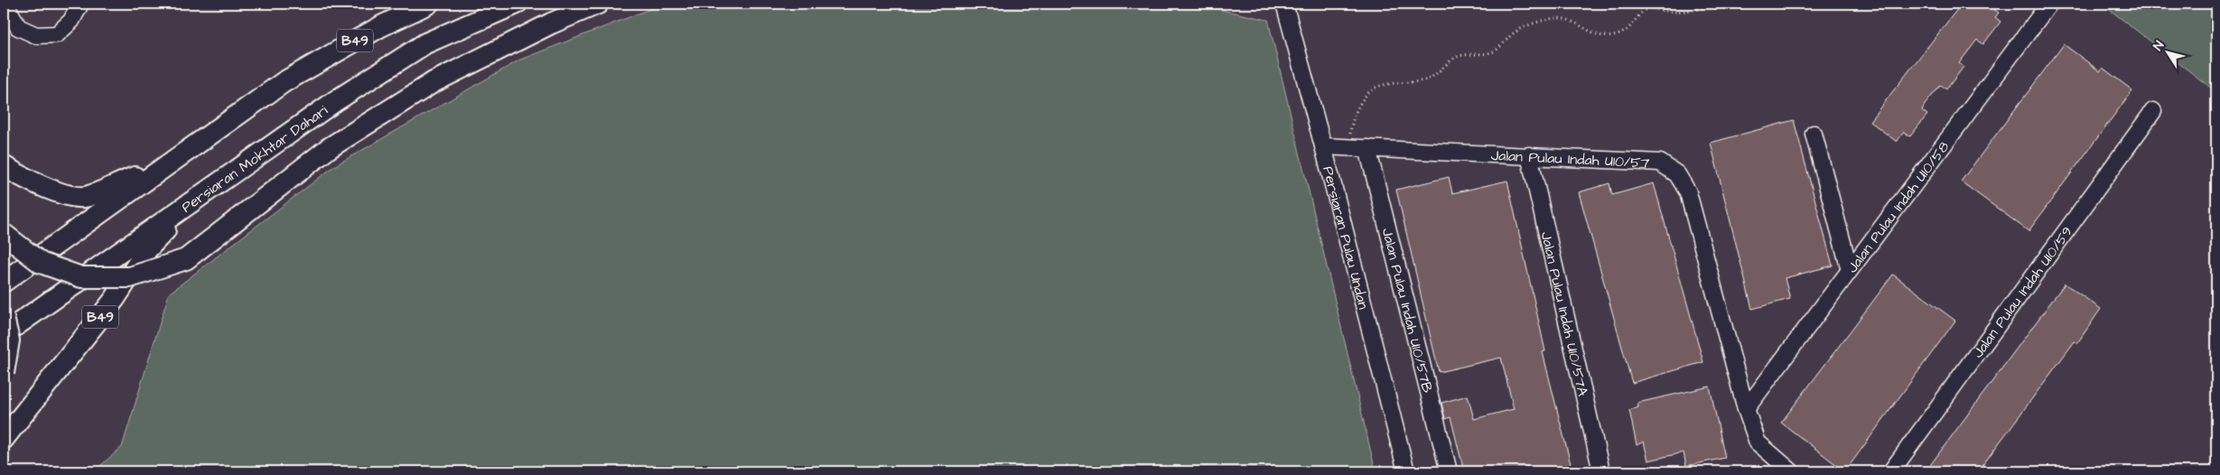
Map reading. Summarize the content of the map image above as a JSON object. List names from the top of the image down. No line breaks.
{"streets":{"main road":["B49","Persiaran Mokhtar Dahari"],"street":["Jalan Pulau Indah U10/57","Jalan Pulau Indah U10/58","Persiaran Pulau Undan","Jalan Pulau Indah U10/59","Jalan Pulau Indah U10/57B","Jalan Pulau Indah U10/57A"]},"crossings":[["B49","Persiaran Mokhtar Dahari"],["Jalan Pulau Indah U10/57","Jalan Pulau Indah U10/58"],["Jalan Pulau Indah U10/57","Persiaran Pulau Undan"],["Jalan Pulau Indah U10/57","Jalan Pulau Indah U10/57B"],["Jalan Pulau Indah U10/57","Jalan Pulau Indah U10/57A"]],"north":"top left"}
